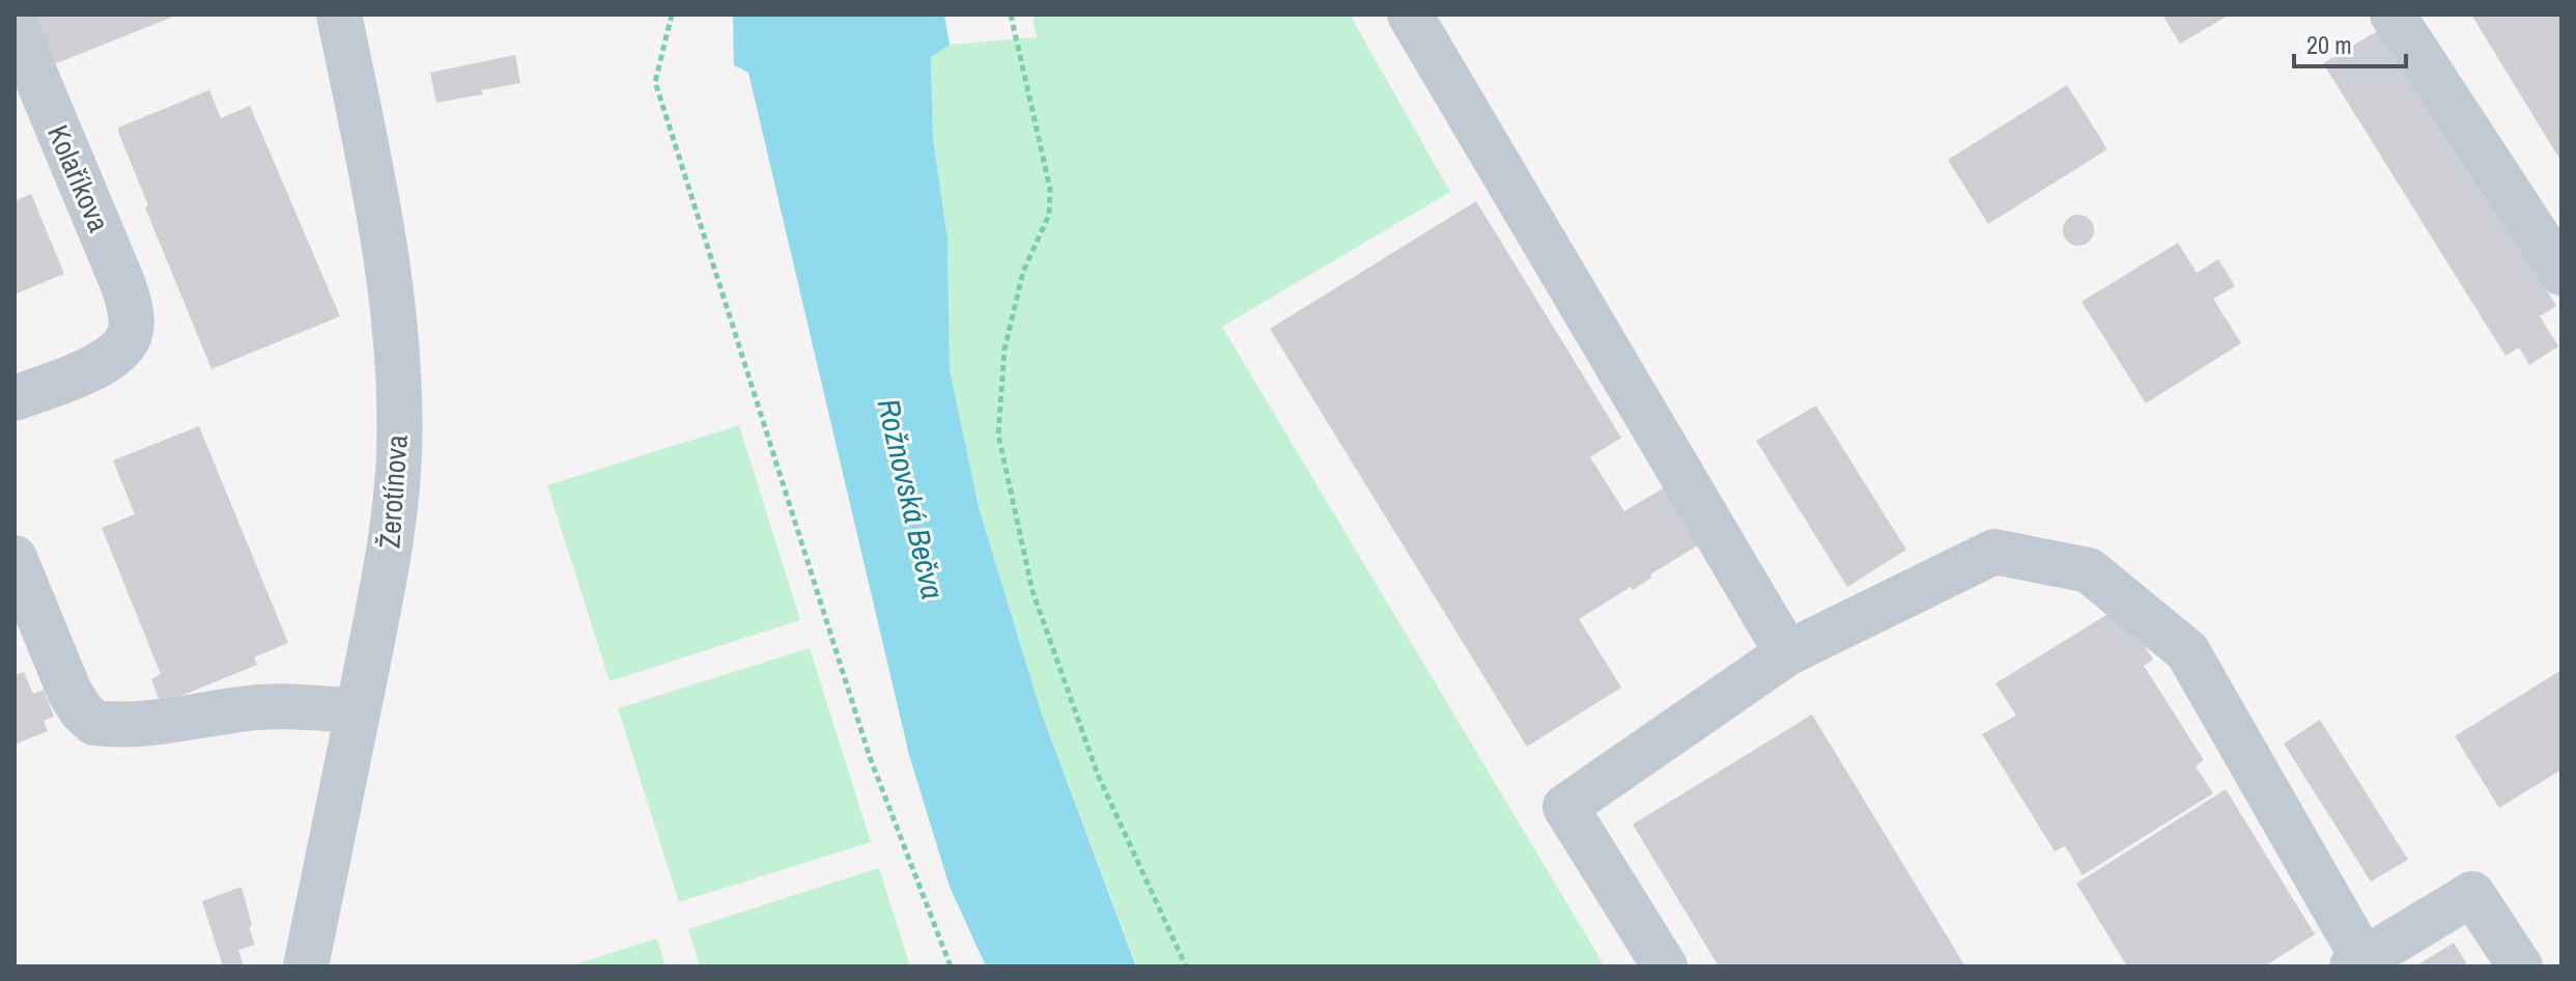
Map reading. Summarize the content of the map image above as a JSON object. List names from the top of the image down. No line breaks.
{"streets":{"street":["Kolaříkova","Žerotínova"]},"water":["Rožnovská Bečva"],"scale_bar":"20 m"}
